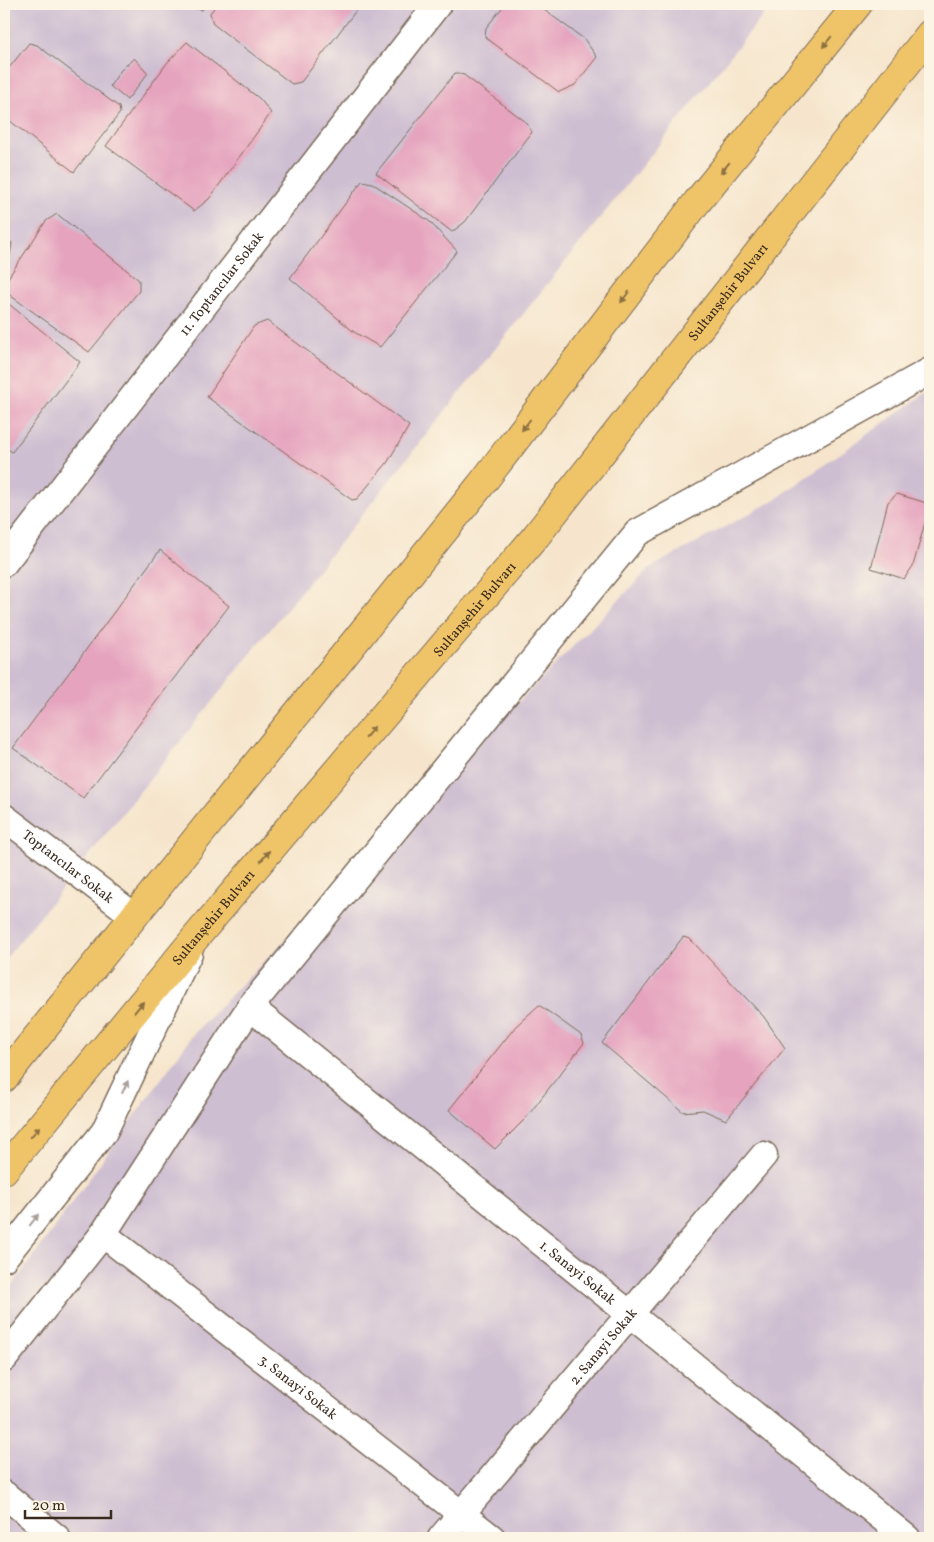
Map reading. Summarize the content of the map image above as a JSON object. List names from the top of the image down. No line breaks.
{"streets":{"highway":["Sultanşehir Bulvarı"],"street":["11. Toptancılar Sokak","Toptancılar Sokak","1. Sanayi Sokak","2. Sanayi Sokak","3. Sanayi Sokak"]},"crossings":[["1. Sanayi Sokak","2. Sanayi Sokak"],["2. Sanayi Sokak","3. Sanayi Sokak"]],"scale_bar":"20 m"}
